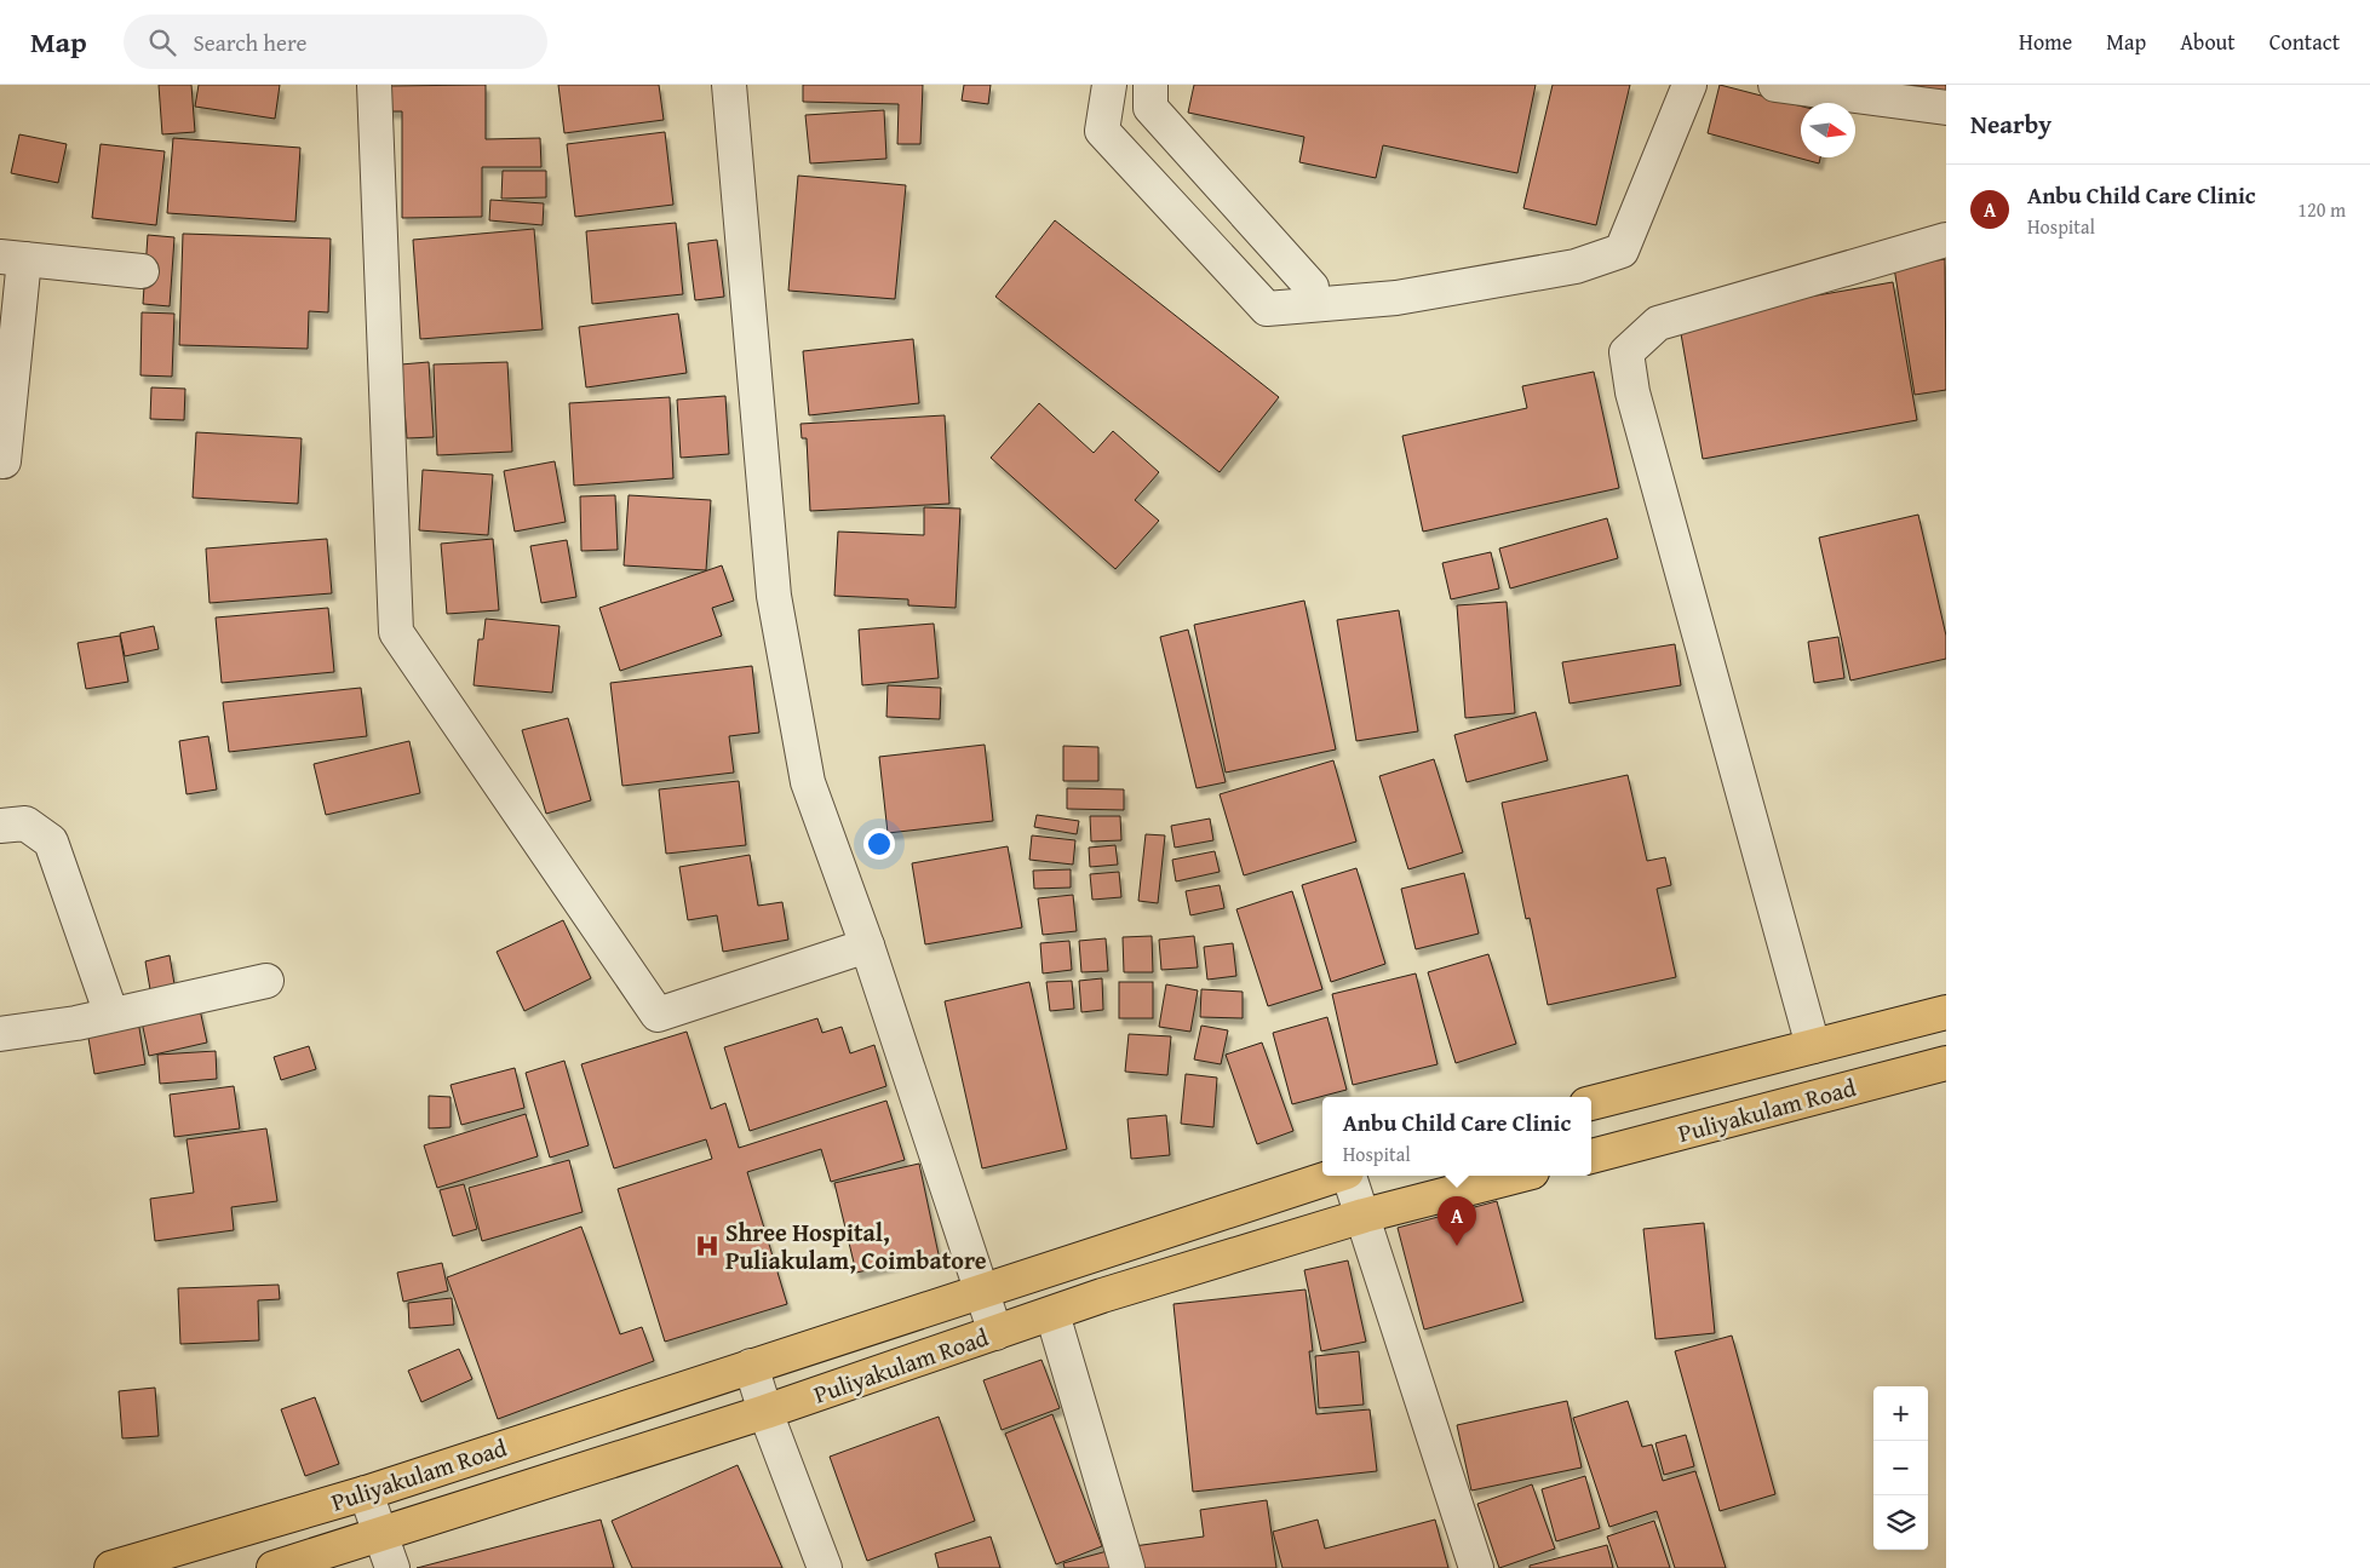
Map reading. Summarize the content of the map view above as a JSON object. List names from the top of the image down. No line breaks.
{"streets":{"main road":["Puliyakulam Road"]},"places":{"hospital":["Shree Hospital, Puliakulam, Coimbatore"]},"north":"right","page":{"header":"Map","search":"Search here","nav":["Home","Map","About","Contact"],"heading":"Nearby","list":[{"mark":"A","name":"Anbu Child Care Clinic","note":"Hospital","value":"120 m"}],"popup":["Anbu Child Care Clinic","Hospital"],"pins":"A","map_buttons":["+","−"]}}
